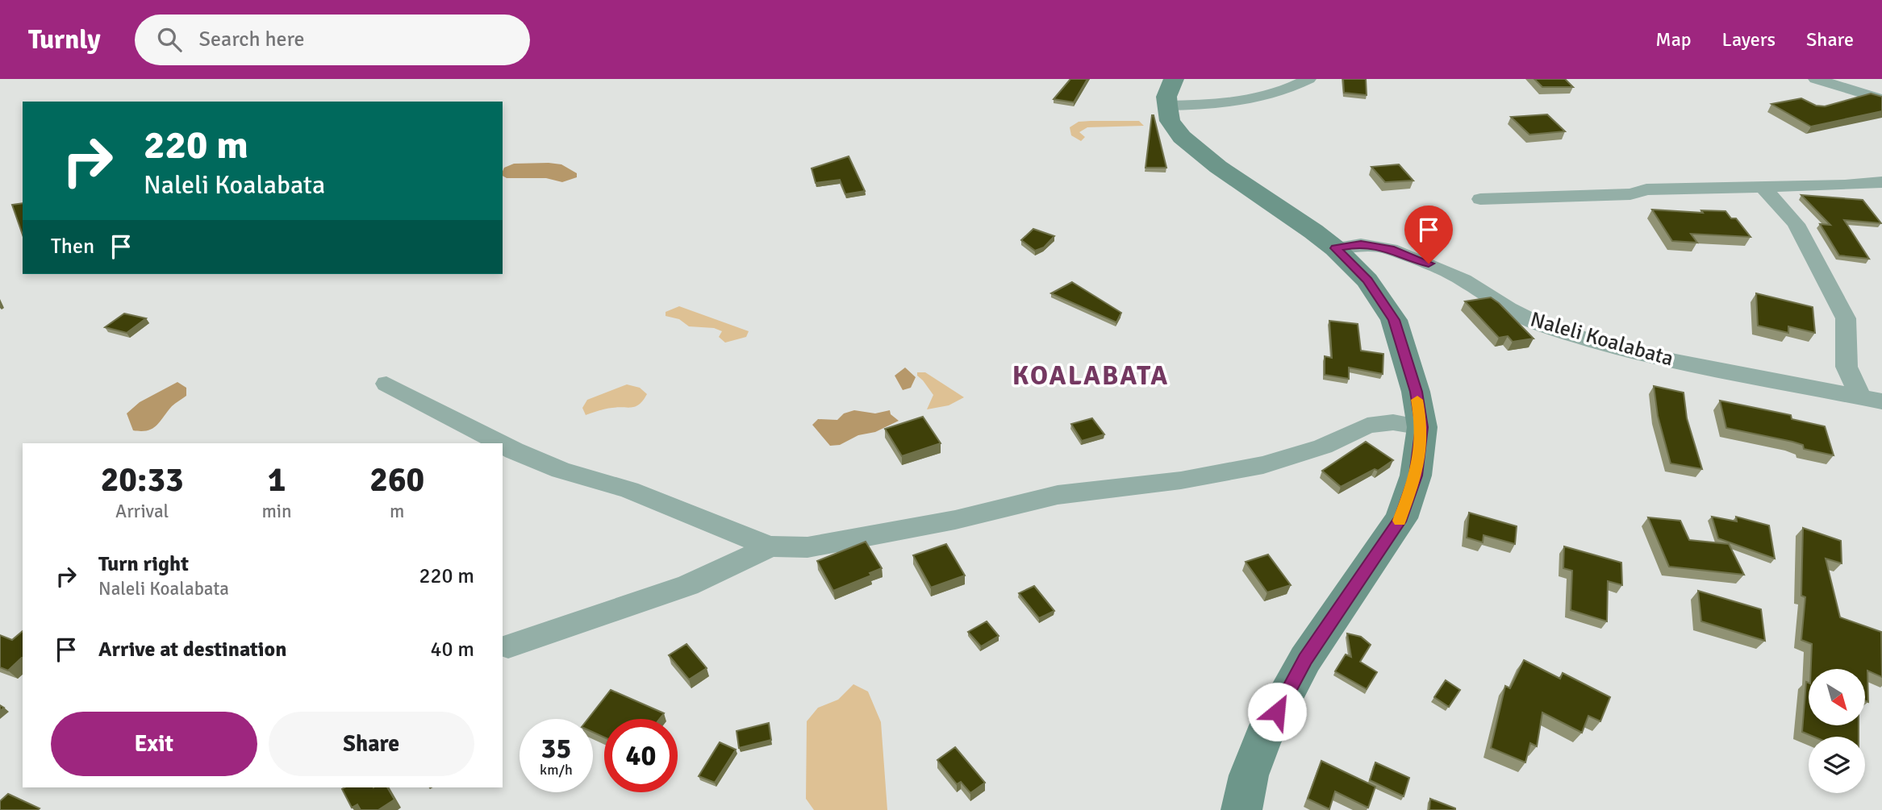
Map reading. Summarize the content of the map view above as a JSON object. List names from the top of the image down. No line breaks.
{"streets":{"street":["Naleli Koalabata"]},"districts":["KOALABATA"],"north":"bottom right","page":{"header":"Turnly","search":"Search here","nav":["Map","Layers","Share"],"turn":["220 m","Naleli Koalabata"],"then":"Then","eta":["20:33","Arrival","1","min","260","m"],"list":[{"name":"Turn right","note":"Naleli Koalabata","value":"220 m"},{"name":"Arrive at destination","value":"40 m"}],"buttons":["Exit","Share"],"speed":"35 km/h","limit":"40"}}
